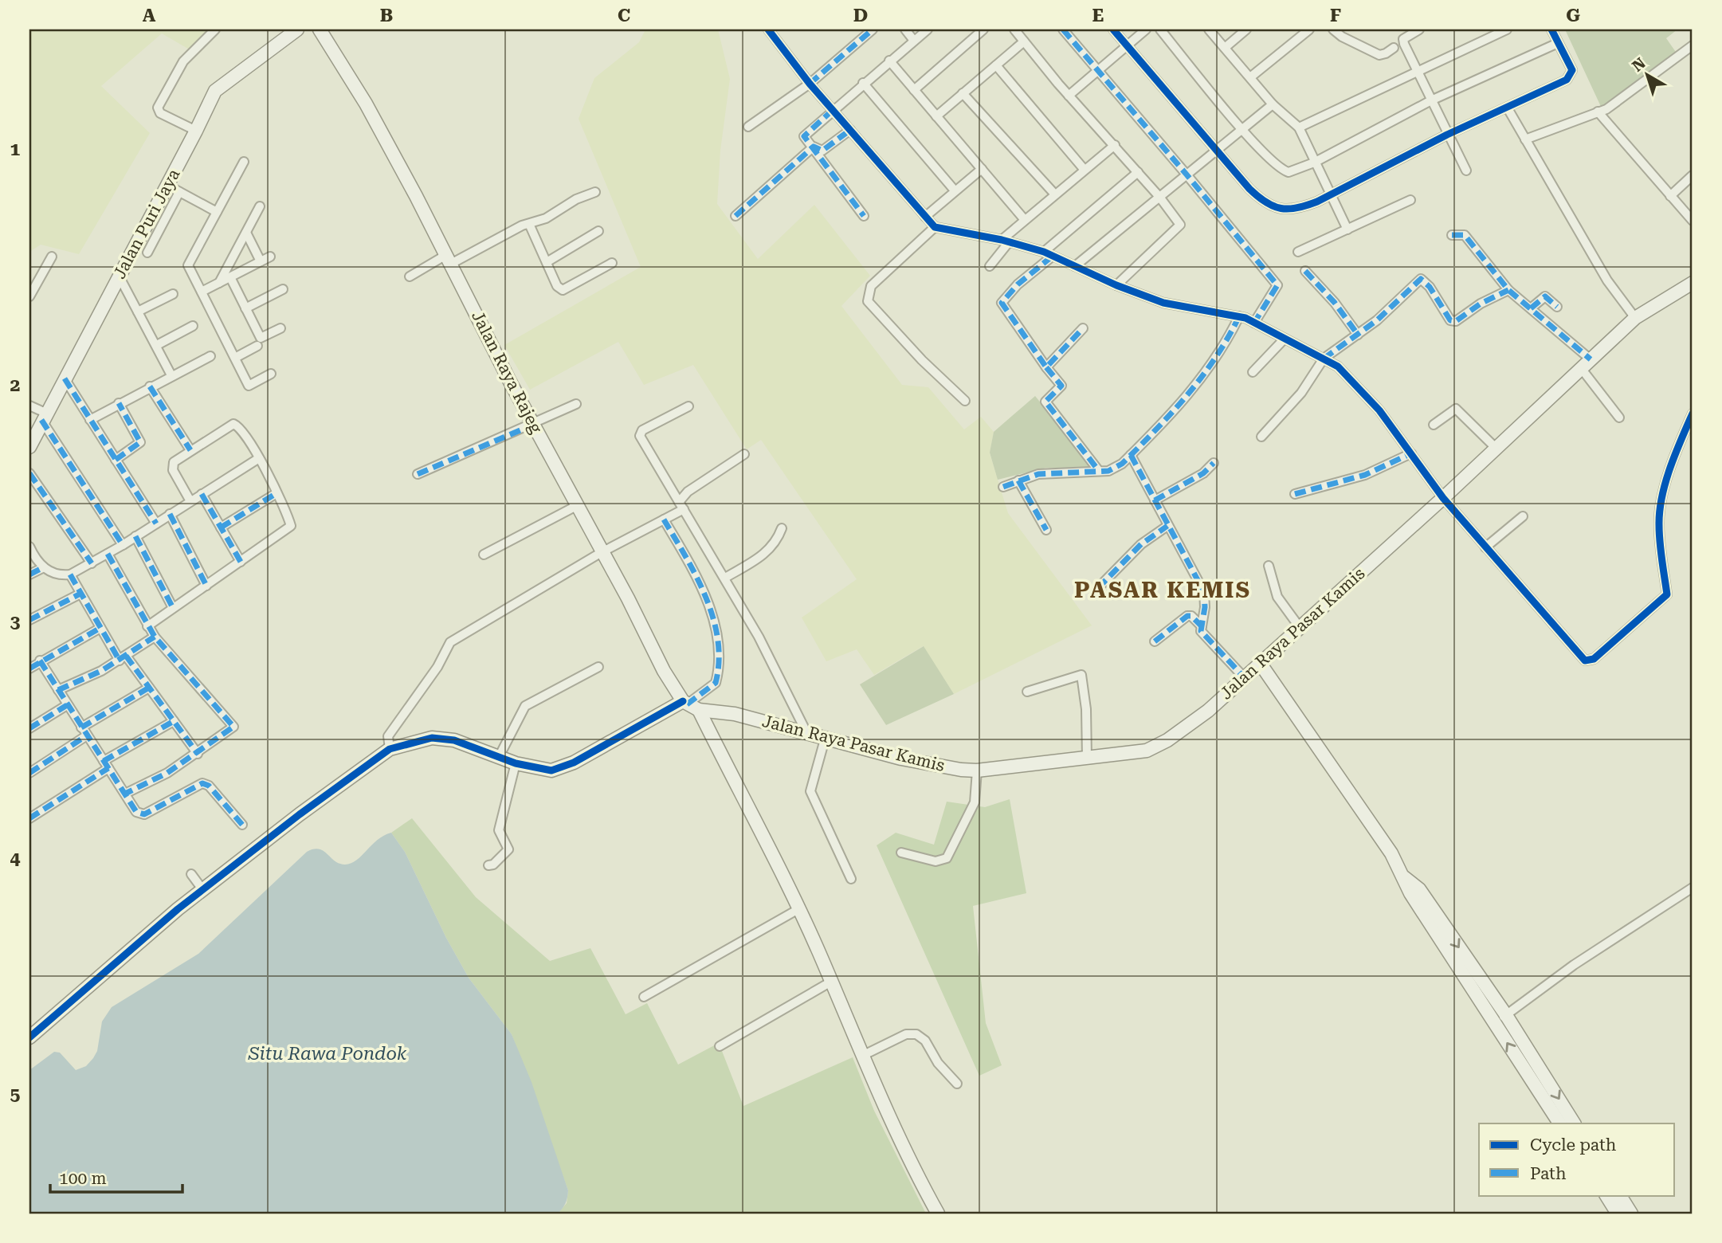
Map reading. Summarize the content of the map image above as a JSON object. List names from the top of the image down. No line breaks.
{"streets":{"main road":["Jalan Puri Jaya","Jalan Raya Rajeg","Jalan Raya Pasar Kamis"]},"crossings":[["Jalan Raya Rajeg","Jalan Raya Pasar Kamis"]],"districts":["PASAR KEMIS"],"water":["Situ Rawa Pondok"],"legend":["Cycle path","Path"],"scale_bar":"100 m","north":"top left","grid":{"columns":["A","B","C","D","E","F","G"],"rows":["1","2","3","4","5"]}}
